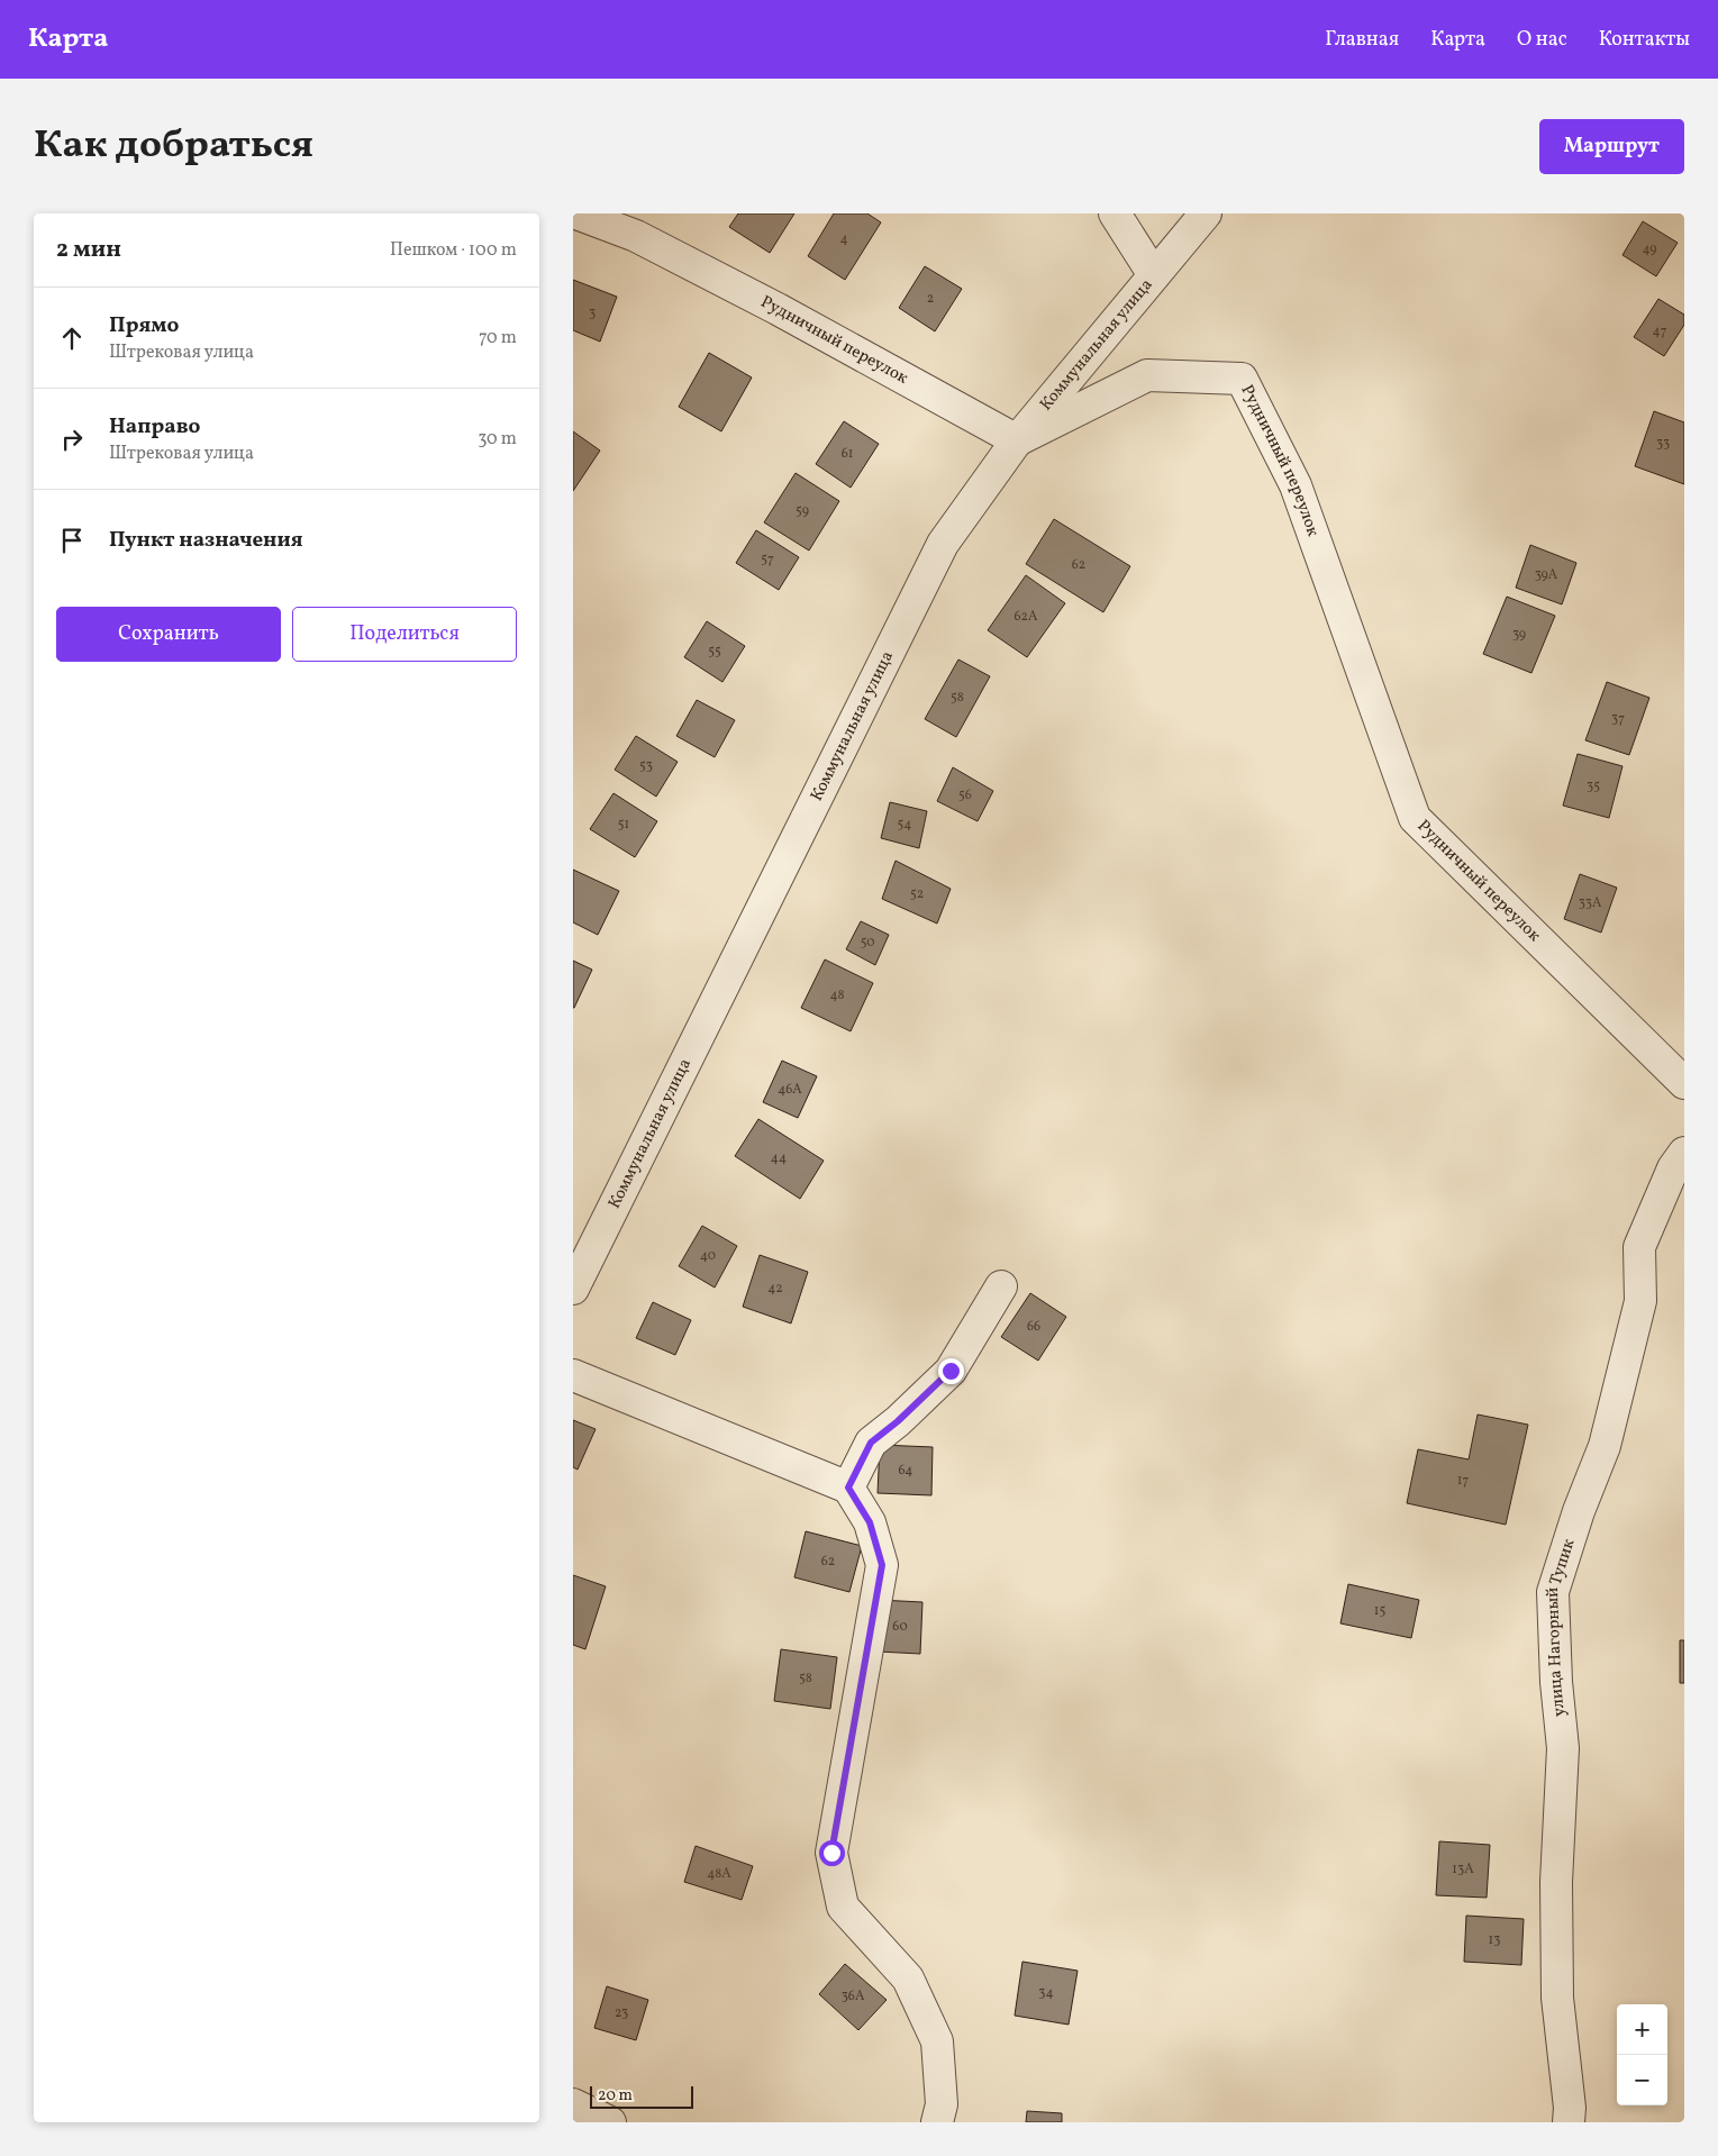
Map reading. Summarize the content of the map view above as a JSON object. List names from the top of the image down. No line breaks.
{"streets":{"street":["Рудничный переулок","Коммунальная улица","улица Нагорный Тупик"]},"crossings":[["Рудничный переулок","Коммунальная улица"]],"house_numbers":["4","49","2","3","47","33","61","59","57","62","39А","62А","39","55","58","37","53","35","56","51","54","52","33А","50","48","46А","44","40","42","66","64","17","62","15","60","58","13А","48А","13","34","36А","23"],"scale_bar":"20 m","page":{"header":"Карта","nav":["Главная","Карта","О нас","Контакты"],"title":"Как добраться","buttons":["Маршрут",["Сохранить","Поделиться"]],"heading":["2 мин","Пешком · 100 m"],"list":[["Прямо","Штрековая улица","70 m"],["Направо","Штрековая улица","30 m"],"Пункт назначения"],"map_buttons":["+","−"],"scale":"20 m"}}
